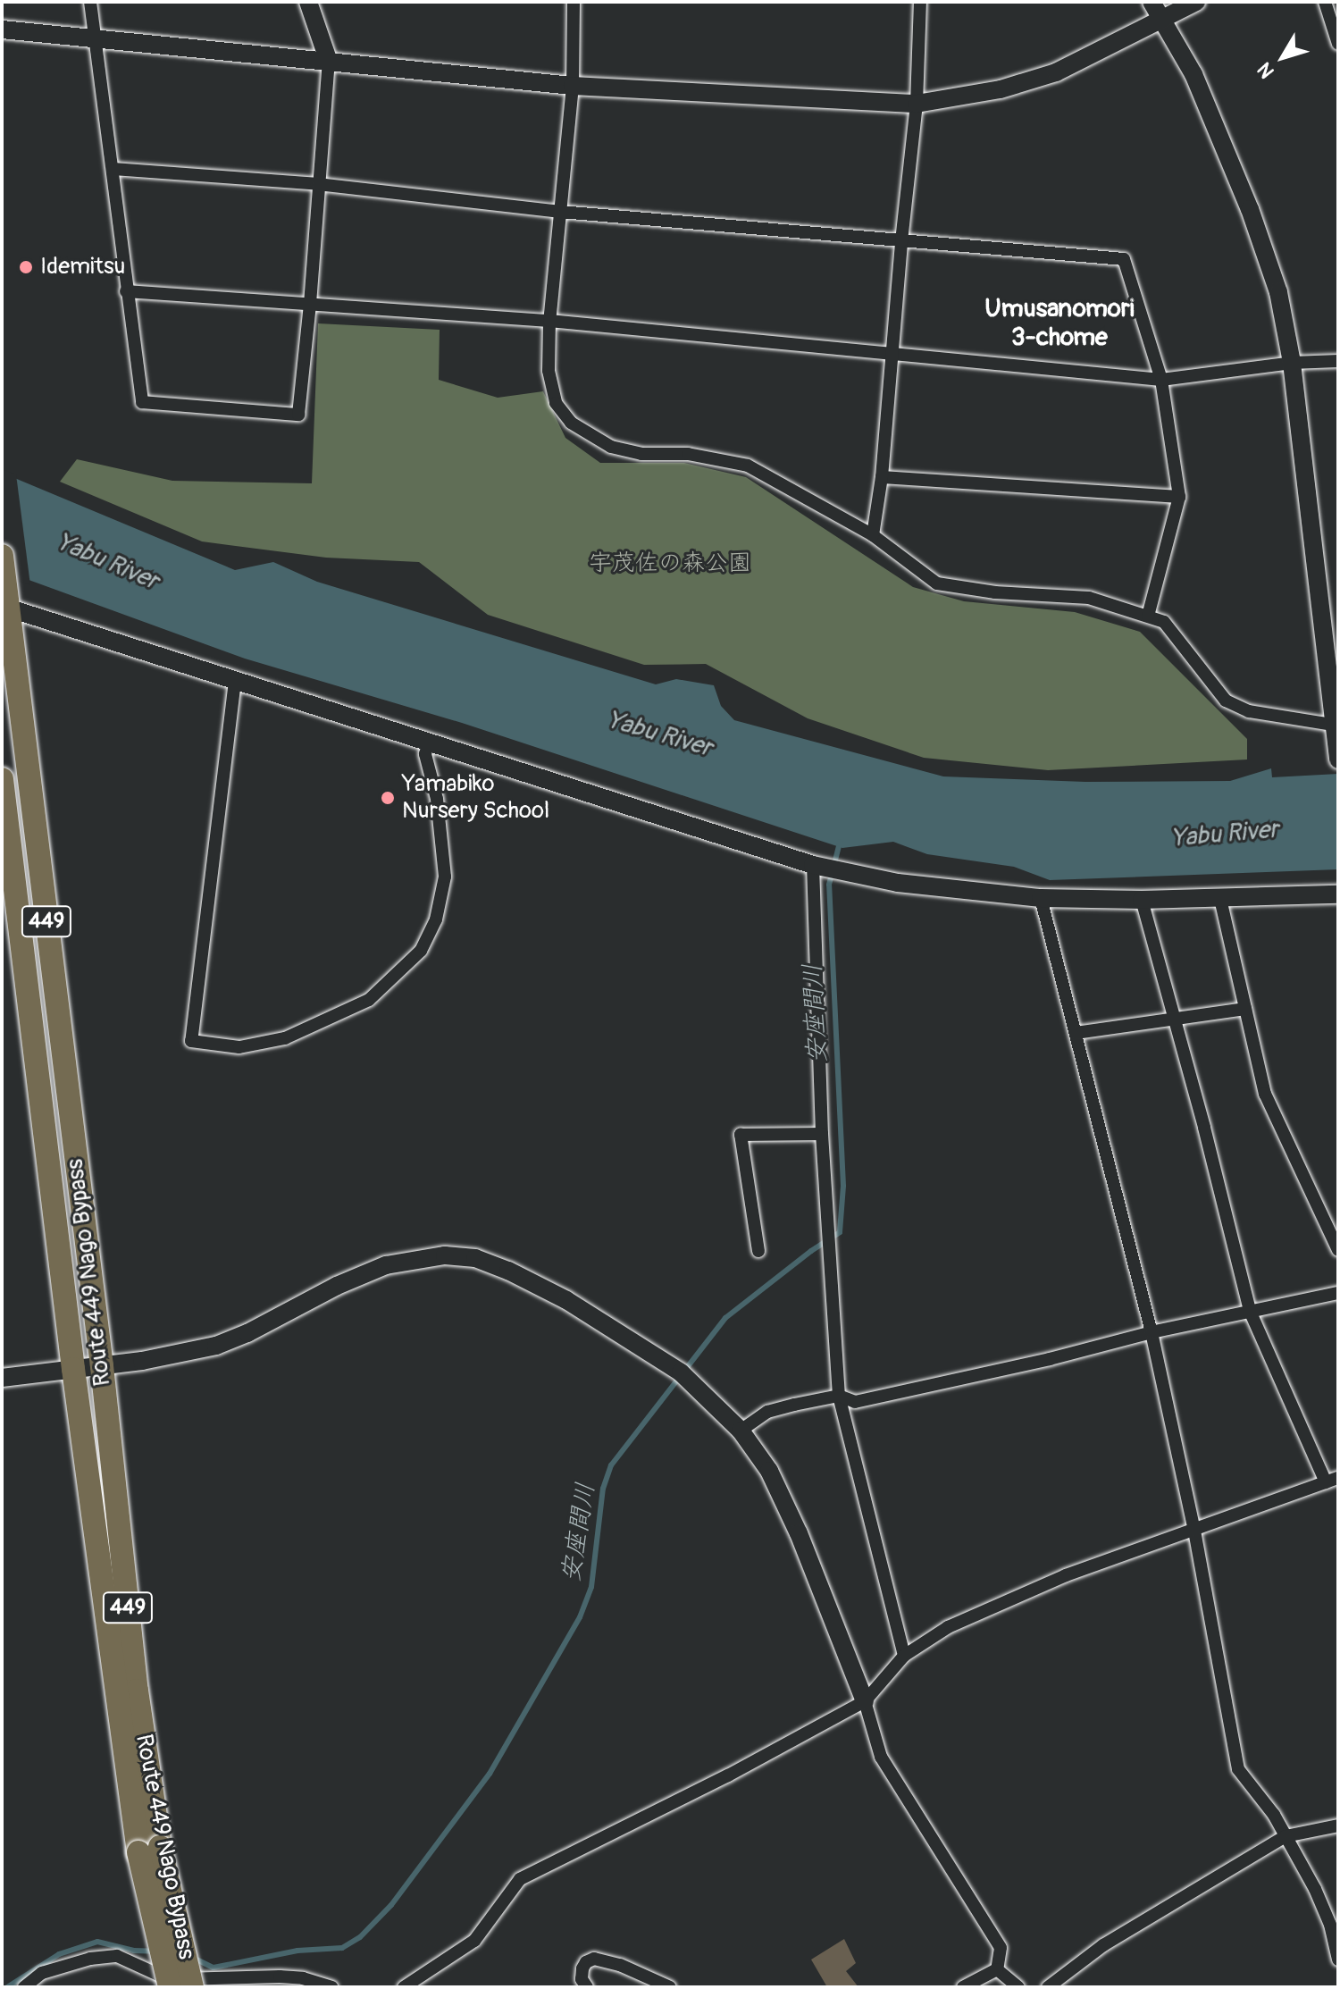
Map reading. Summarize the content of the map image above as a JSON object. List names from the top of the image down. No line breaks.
{"streets":{"highway":["449","Route 449 Nago Bypass"]},"districts":["Umusanomori 3-chome"],"water":["Yabu River","安座間川"],"parks":["宇茂佐の森公園"],"places":["Idemitsu","Yamabiko Nursery School"],"north":"bottom left"}
